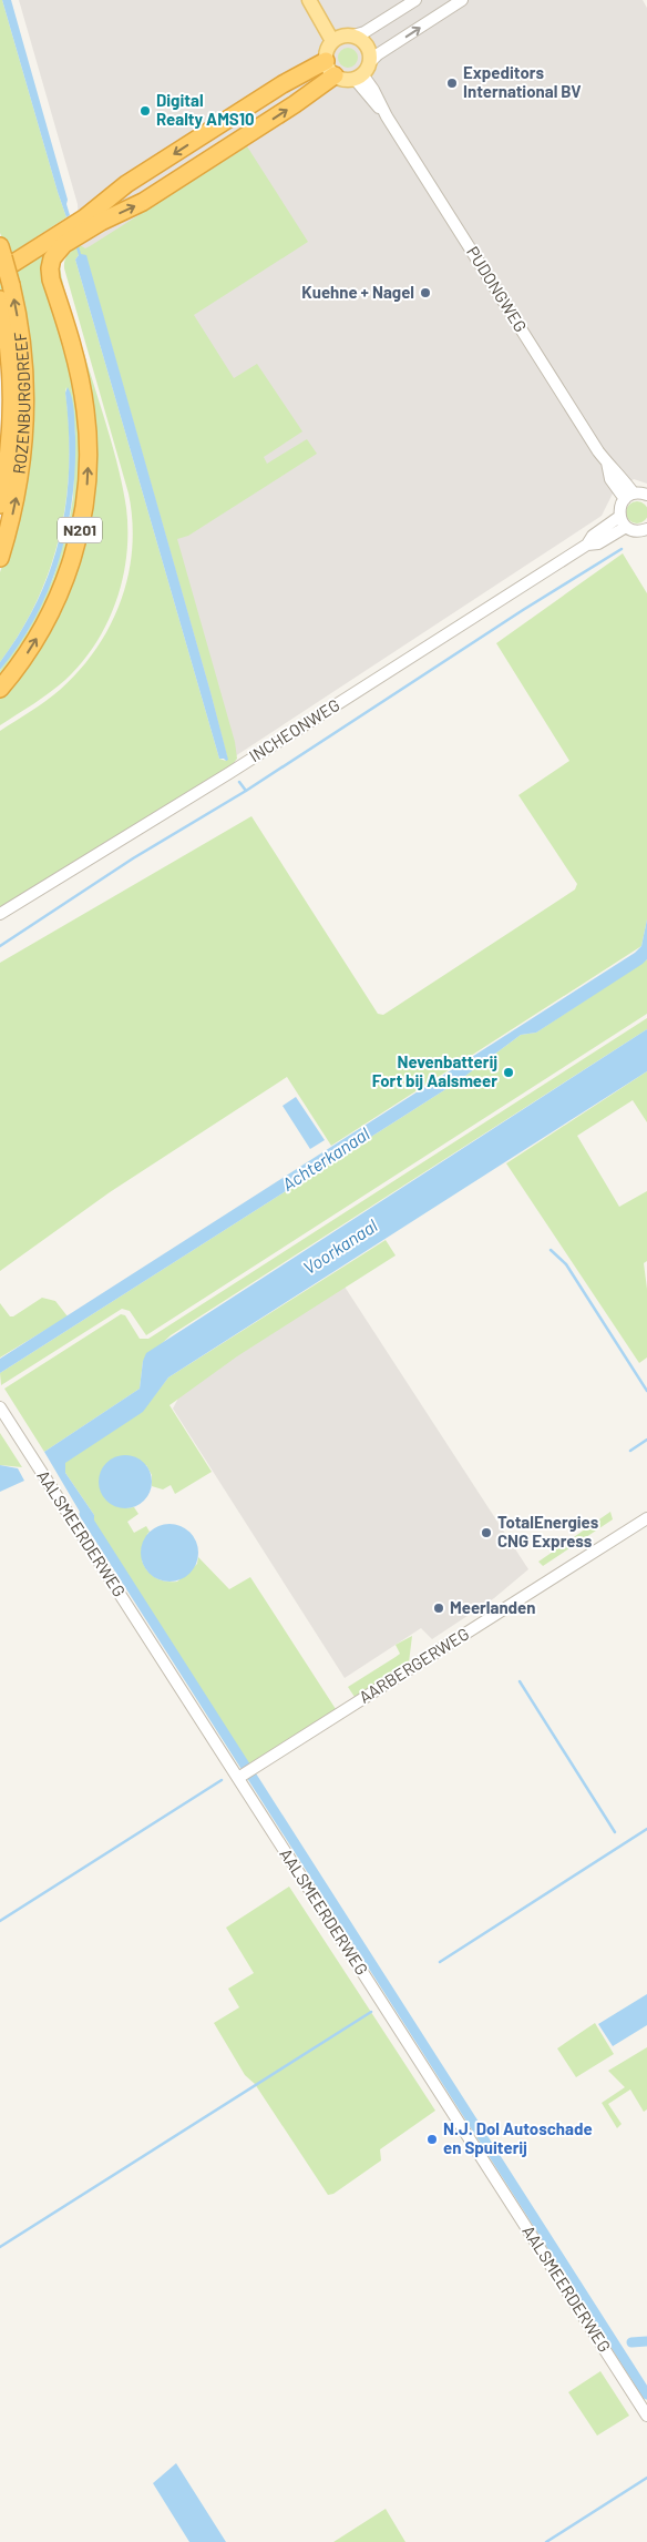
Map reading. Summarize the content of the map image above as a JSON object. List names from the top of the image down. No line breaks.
{"streets":{"highway":["ROZENBURGDREEF","N201"],"street":["PUDONGWEG","INCHEONWEG","AALSMEERDERWEG","AARBERGERWEG"]},"crossings":[["PUDONGWEG","N201"],["AALSMEERDERWEG","AARBERGERWEG"]],"water":["Achterkanaal","Voorkanaal"],"places":["Expeditors International BV","Digital Realty AMS10","Kuehne + Nagel","Nevenbatterij Fort bij Aalsmeer","TotalEnergies CNG Express","Meerlanden","N.J. Dol Autoschade en Spuiterij"]}
